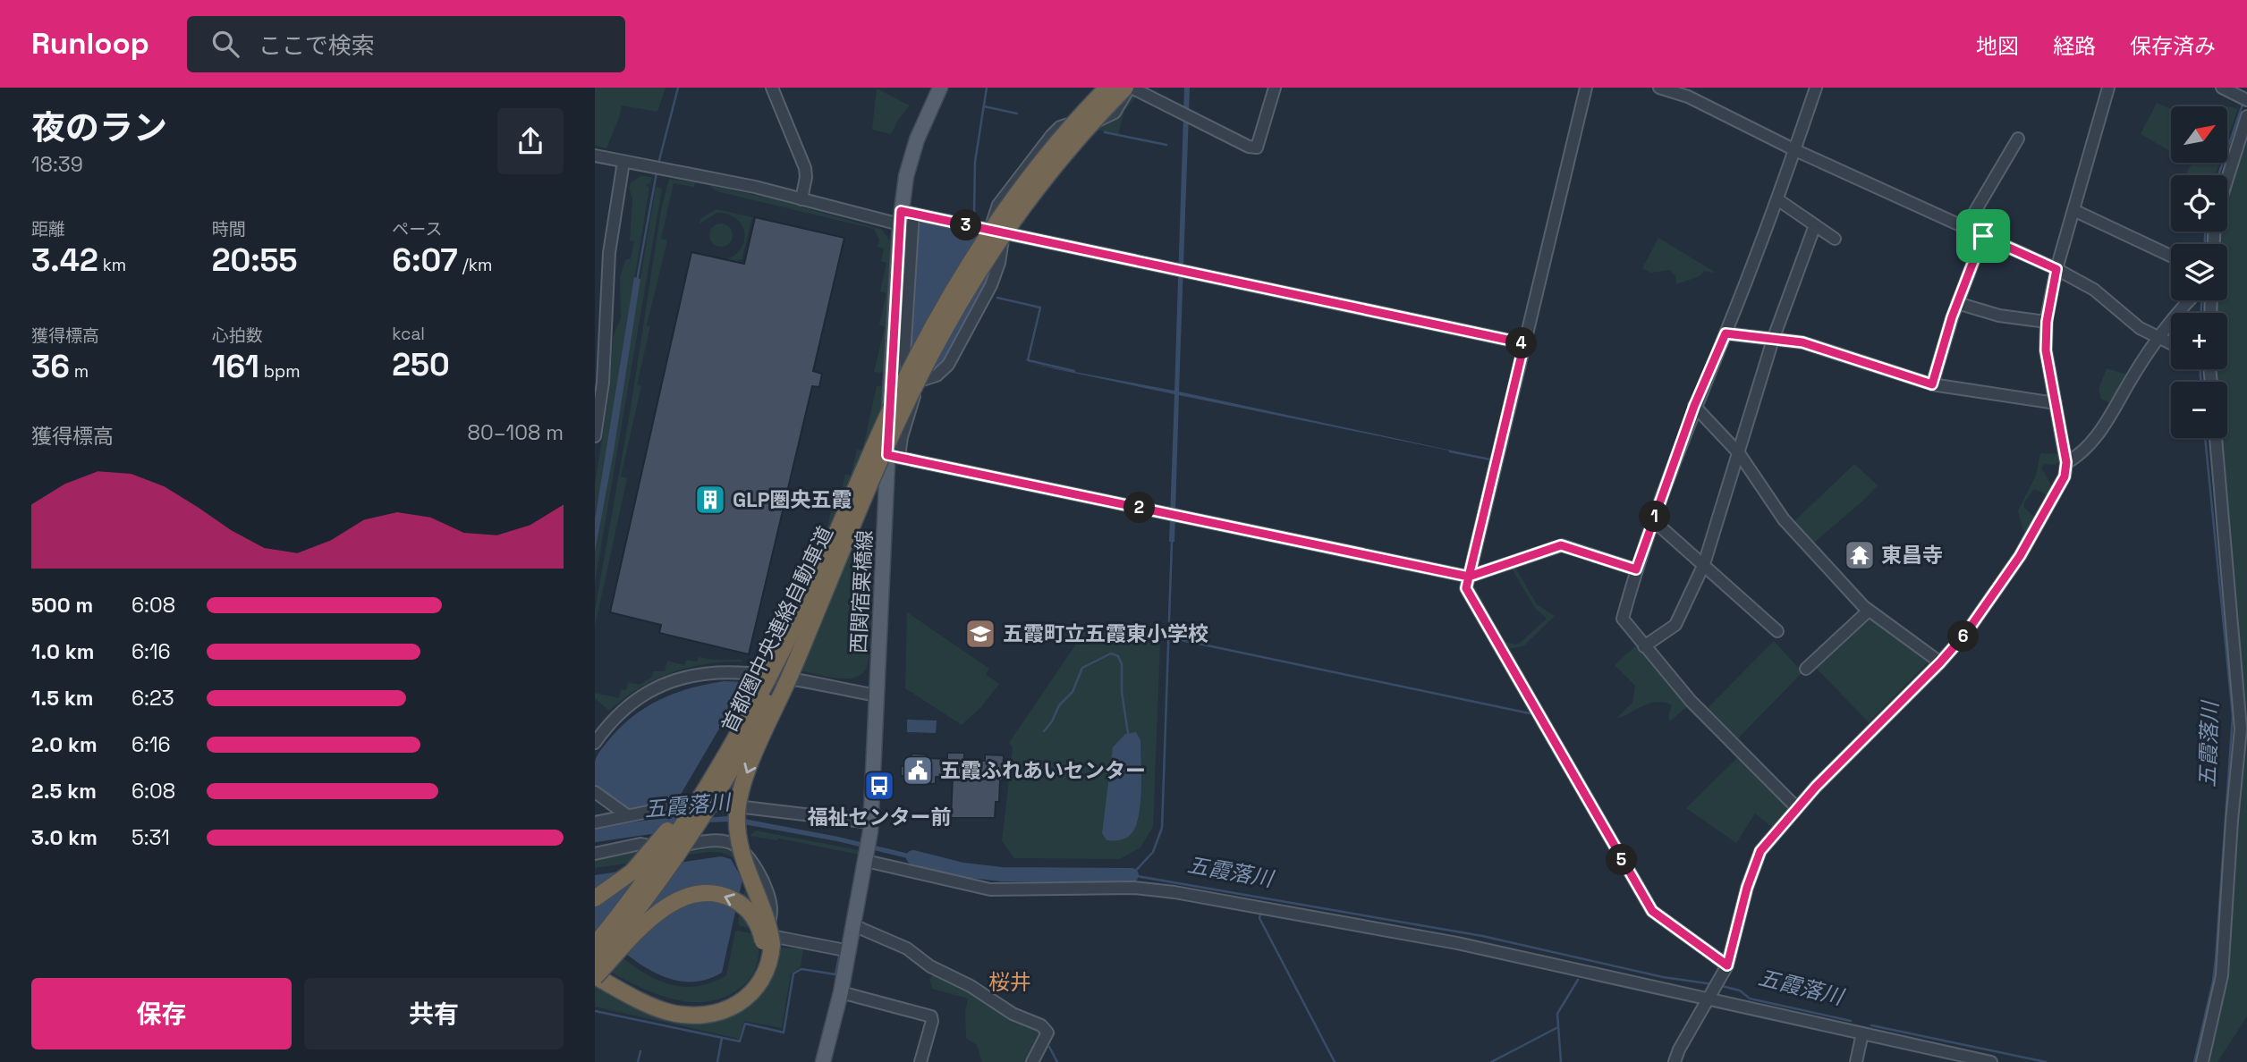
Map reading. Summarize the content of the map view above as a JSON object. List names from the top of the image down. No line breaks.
{"streets":{"highway":["首都圏中央連絡自動車道"],"main road":["西関宿栗橋線"]},"districts":["桜井"],"water":["五霞落川"],"places":{"building":["GLP圏央五霞"],"temple":["東昌寺"],"school or university":["五霞町立五霞東小学校"],"public building":["五霞ふれあいセンター"],"bus stop":["福祉センター前"]},"north":"top right","page":{"header":"Runloop","search":"ここで検索","nav":["地図","経路","保存済み"],"heading":["夜のラン","18:39"],"map_buttons":["+","−"],"stats":[["距離","3.42 km"],["時間","20:55"],["ペース","6:07 /km"],["獲得標高","36 m"],["心拍数","161 bpm"],["kcal","250"]],"pins":["3","4","2","1","6","5"],"chart":["獲得標高","80–108 m"],"list":[{"name":"500 m","note":"6:08"},{"name":"1.0 km","note":"6:16"},{"name":"1.5 km","note":"6:23"},{"name":"2.0 km","note":"6:16"},{"name":"2.5 km","note":"6:08"},{"name":"3.0 km","note":"5:31"}],"buttons":["保存","共有"]}}
